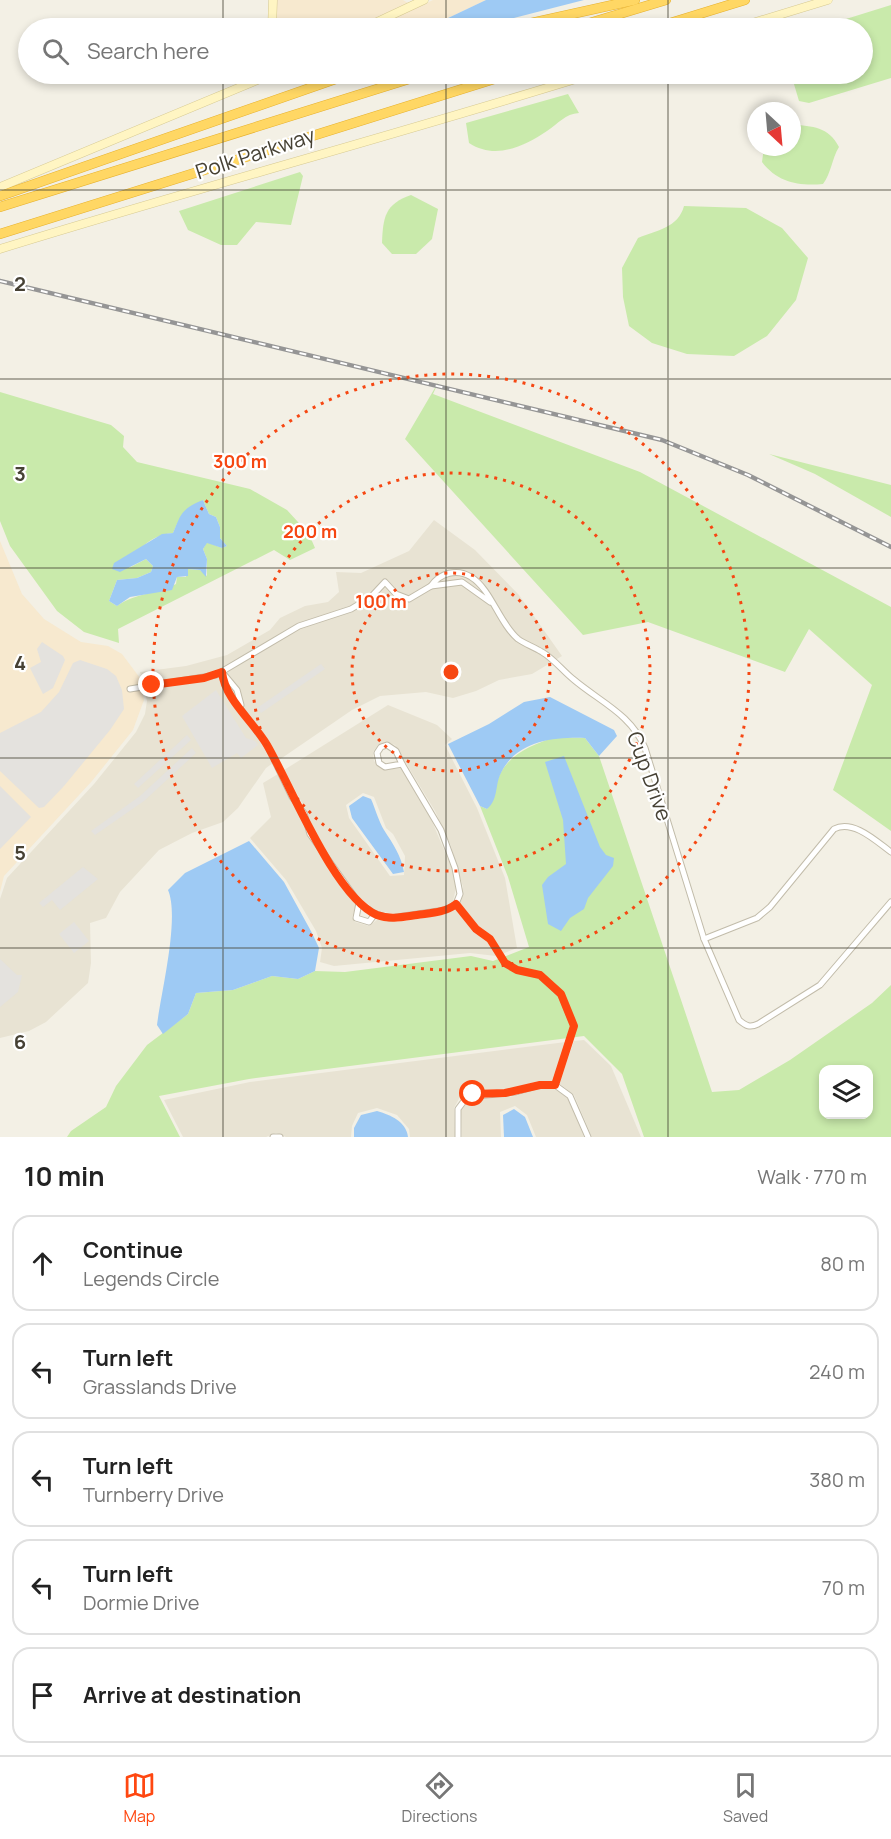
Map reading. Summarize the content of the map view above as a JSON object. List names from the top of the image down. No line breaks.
{"streets":{"highway":["Polk Parkway"],"street":["Cup Drive"]},"north":"bottom right","page":{"search":"Search here","heading":["10 min","Walk · 770 m"],"list":[["Continue","Legends Circle","80 m"],["Turn left","Grasslands Drive","240 m"],["Turn left","Turnberry Drive","380 m"],["Turn left","Dormie Drive","70 m"],"Arrive at destination"],"nav":["Map","Directions","Saved"]},"grid":{"rows":["2","3","4","5","6"]},"rings":["300 m","200 m","100 m"]}
